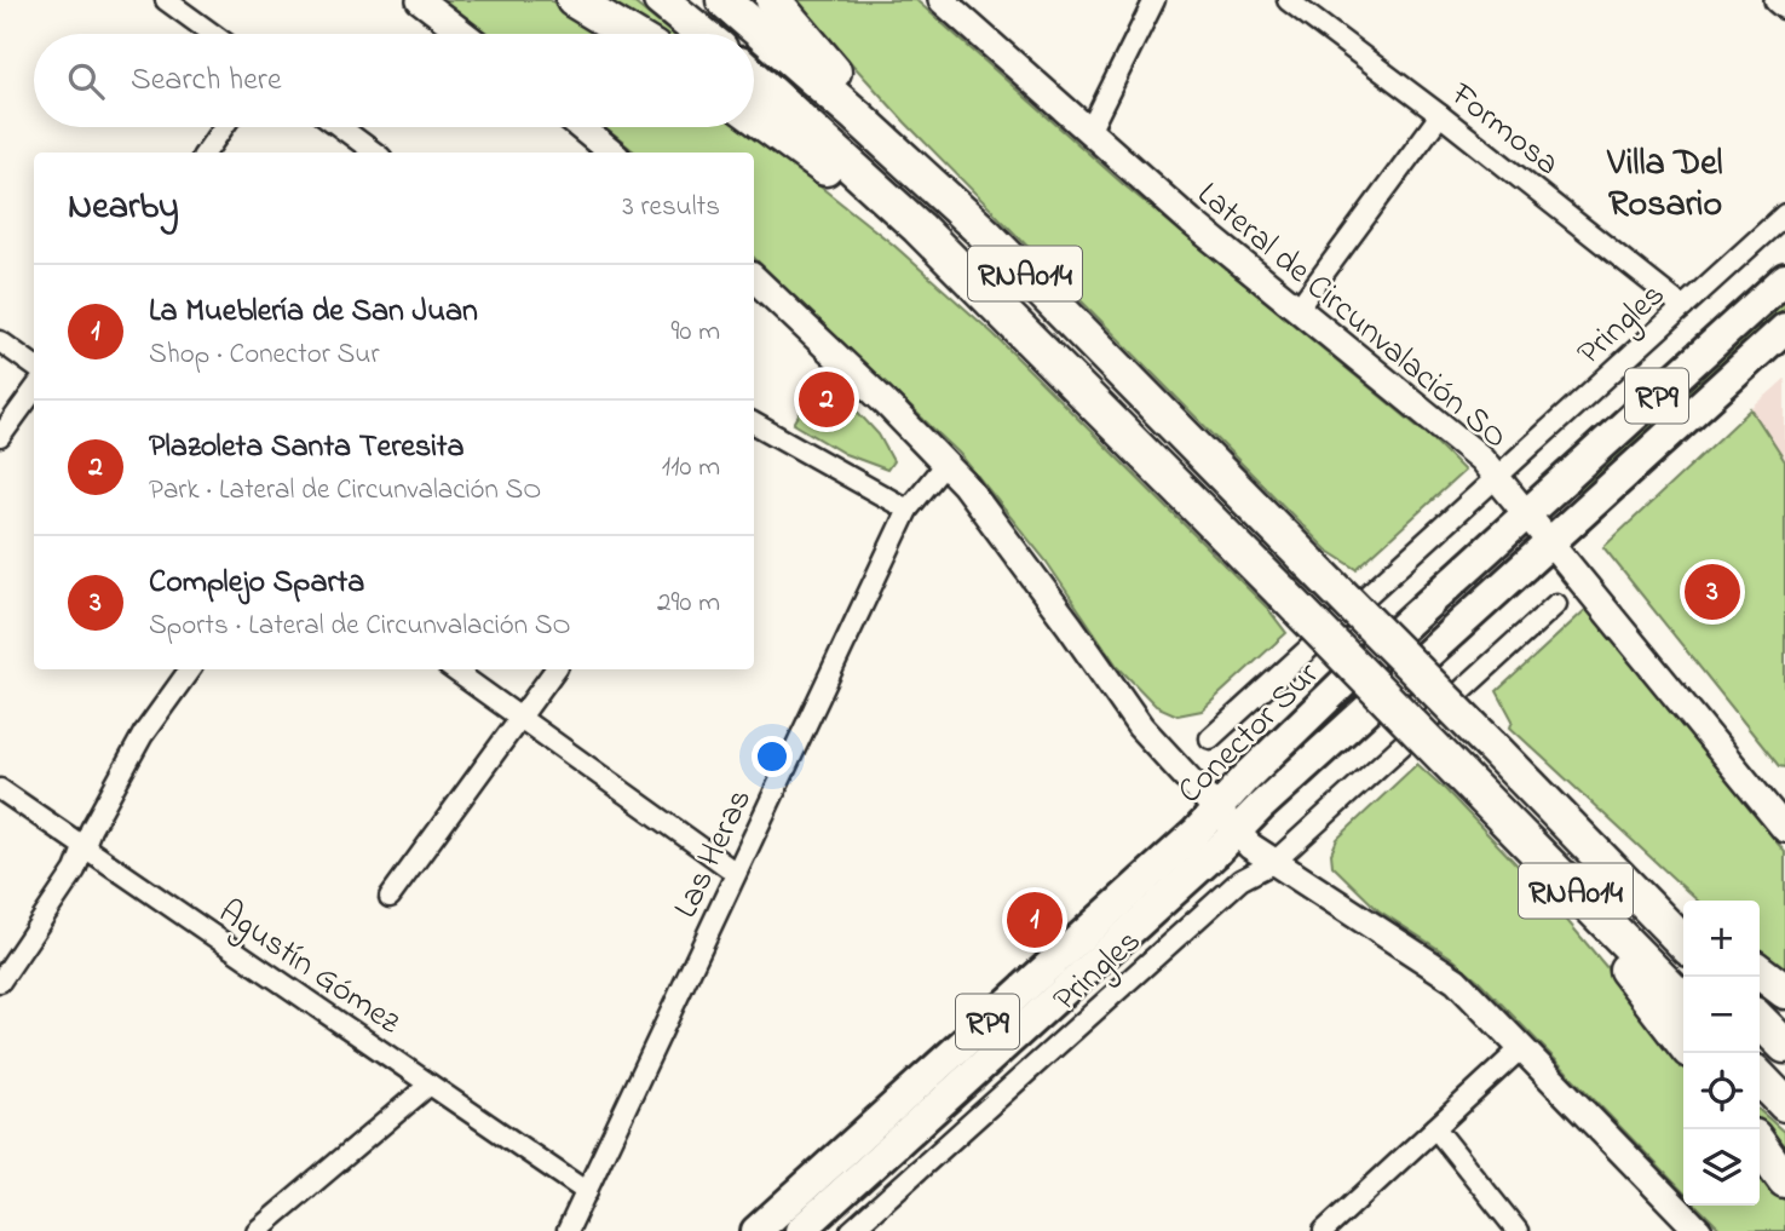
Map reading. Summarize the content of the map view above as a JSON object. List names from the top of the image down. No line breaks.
{"streets":{"highway":["RNA014"],"main road":["RP9","Conector Sur"],"street":["Formosa","Lateral de Circunvalación SO","Pringles","Las Heras","Agustín Gómez"]},"crossings":[["Formosa","Pringles"],["Lateral de Circunvalación SO","Pringles"],["Lateral de Circunvalación SO","Conector Sur"],["Las Heras","Agustín Gómez"]],"districts":["Villa Del Rosario"],"page":{"search":"Search here","heading":["Nearby","3 results"],"list":[{"mark":"1","name":"La Mueblería de San Juan","note":"Shop · Conector Sur","value":"90 m"},{"mark":"2","name":"Plazoleta Santa Teresita","note":"Park · Lateral de Circunvalación SO","value":"110 m"},{"mark":"3","name":"Complejo Sparta","note":"Sports · Lateral de Circunvalación SO","value":"290 m"}],"pins":["2","3","1"],"map_buttons":["+","−"]}}
